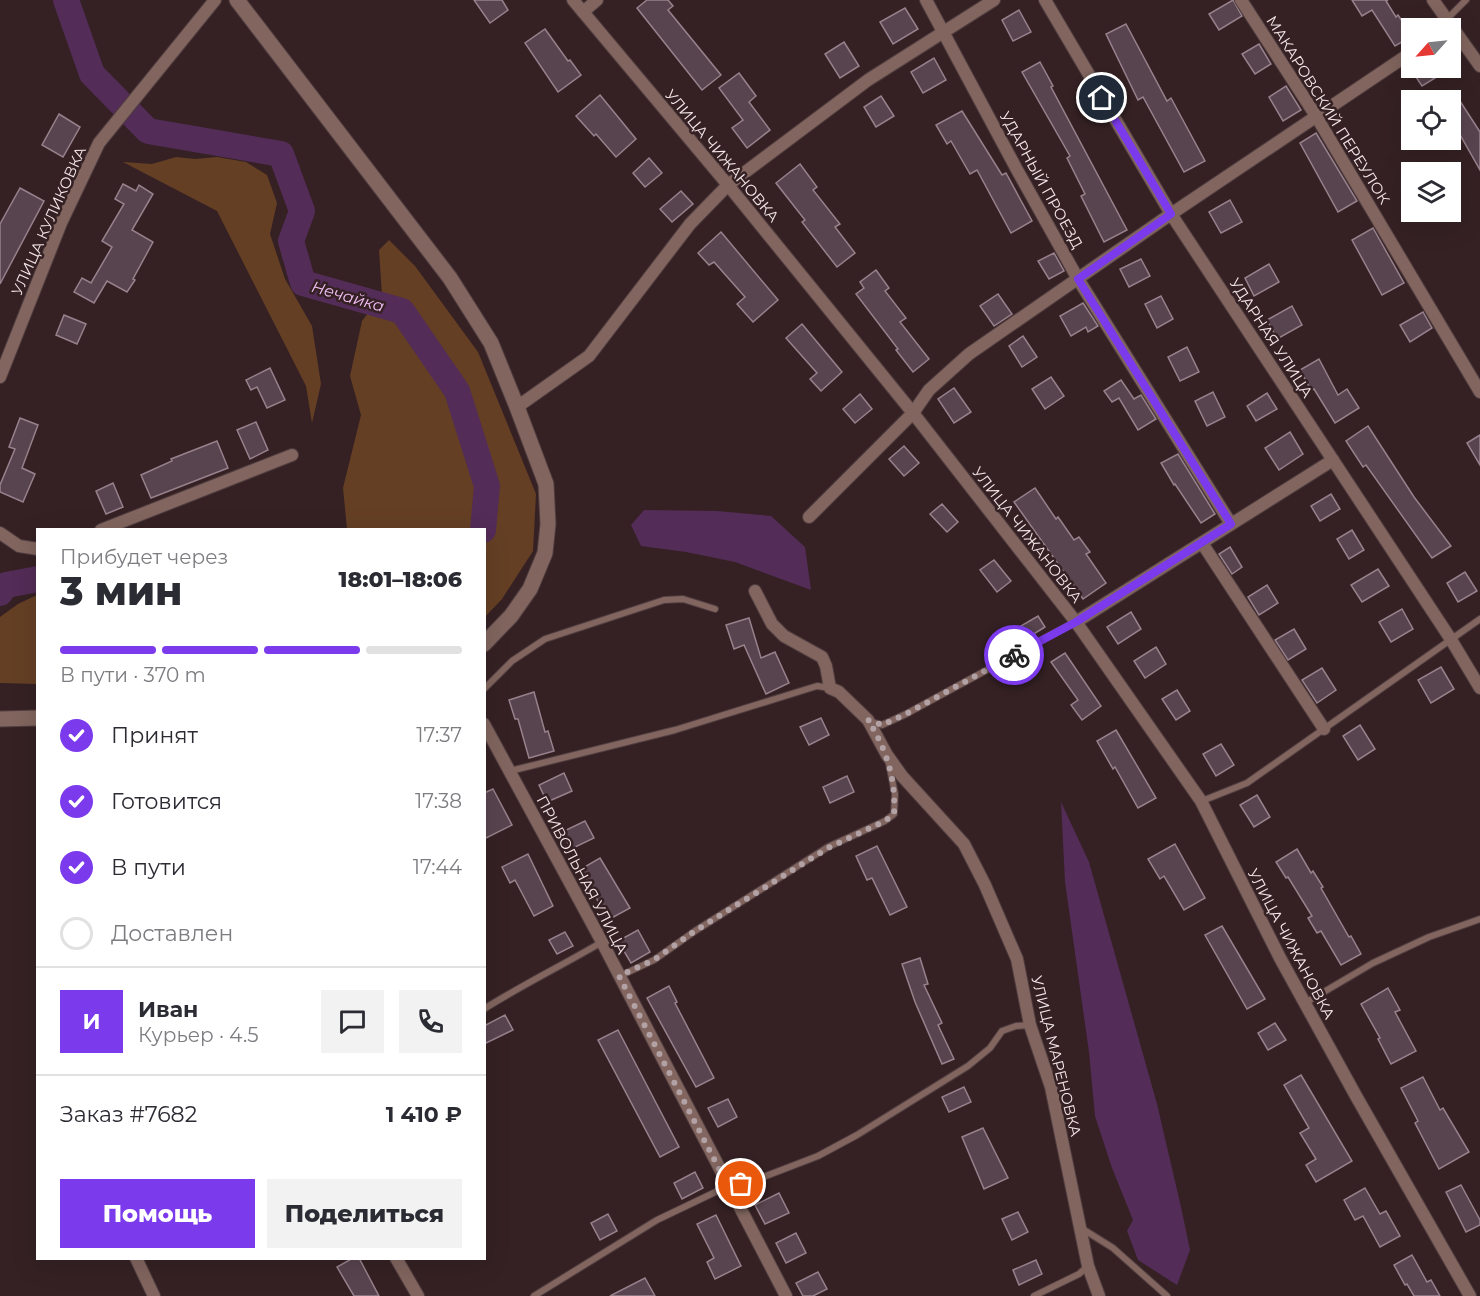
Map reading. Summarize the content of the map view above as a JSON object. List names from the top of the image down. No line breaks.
{"streets":{"street":["МАКАРОВСКИЙ ПЕРЕУЛОК","УЛИЦА ЧИЖАНОВКА","УДАРНЫЙ ПРОЕЗД","УЛИЦА КУЛИКОВКА","УДАРНАЯ УЛИЦА","ПРИВОЛЬНАЯ УЛИЦА","УЛИЦА МАРЕНОВКА"]},"water":["Нечайка"],"north":"bottom left","page":{"heading":["3 мин","Прибудет через","18:01–18:06"],"panel":["Иван","Курьер · 4.5","Заказ #7682","1 410 ₽"],"bar":"В пути · 370 m","list":[["Принят","17:37"],["Готовится","17:38"],["В пути","17:44"],"Доставлен"],"round":"И","buttons":["Помощь","Поделиться"]}}
